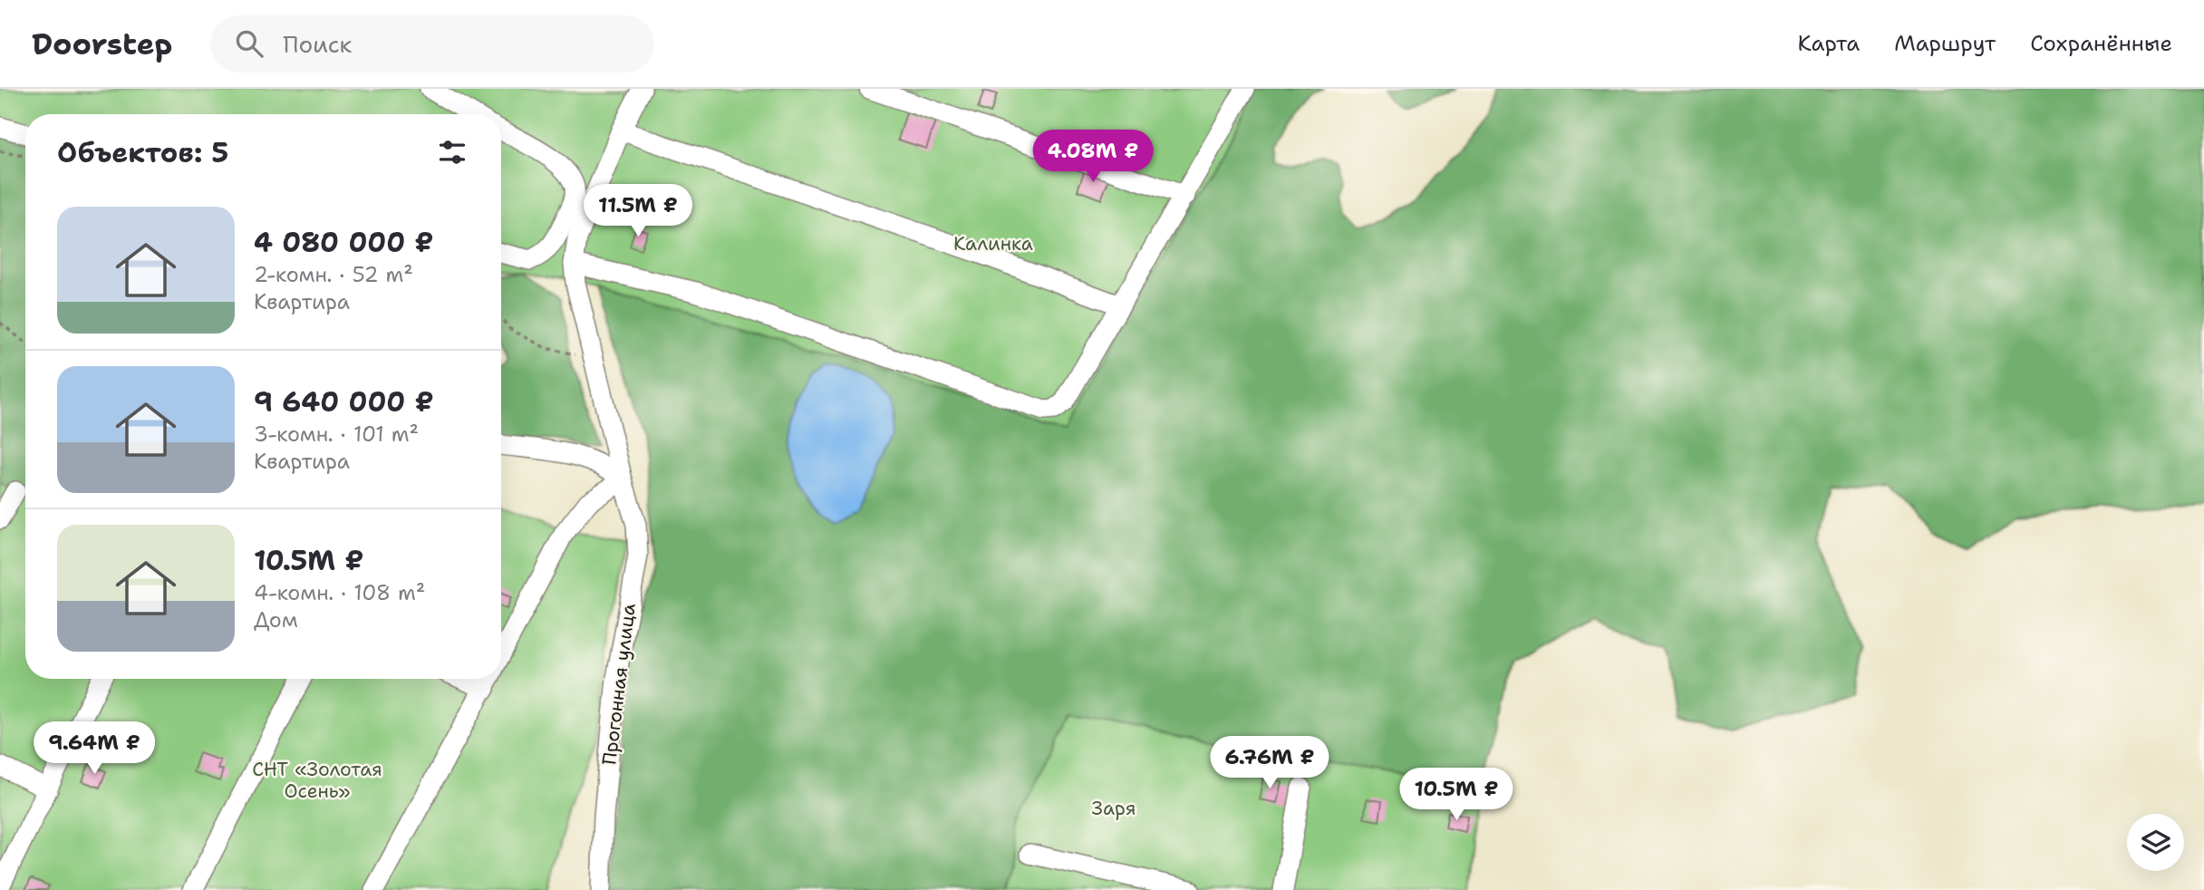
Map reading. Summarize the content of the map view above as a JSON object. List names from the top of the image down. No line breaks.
{"streets":{"street":["Прогонная улица"]},"parks":["Калинка","СНТ «Золотая Осень»","Заря"],"page":{"header":"Doorstep","search":"Поиск","nav":["Карта","Маршрут","Сохранённые"],"heading":"Объектов: 5","price":["4.08M ₽","11.5M ₽","9.64M ₽","6.76M ₽","10.5M ₽"],"list":[{"name":"4 080 000 ₽","note":"2-комн. · 52 m² · Квартира"},{"name":"9 640 000 ₽","note":"3-комн. · 101 m² · Квартира"},{"name":"10.5M ₽","note":"4-комн. · 108 m² · Дом"}]}}
